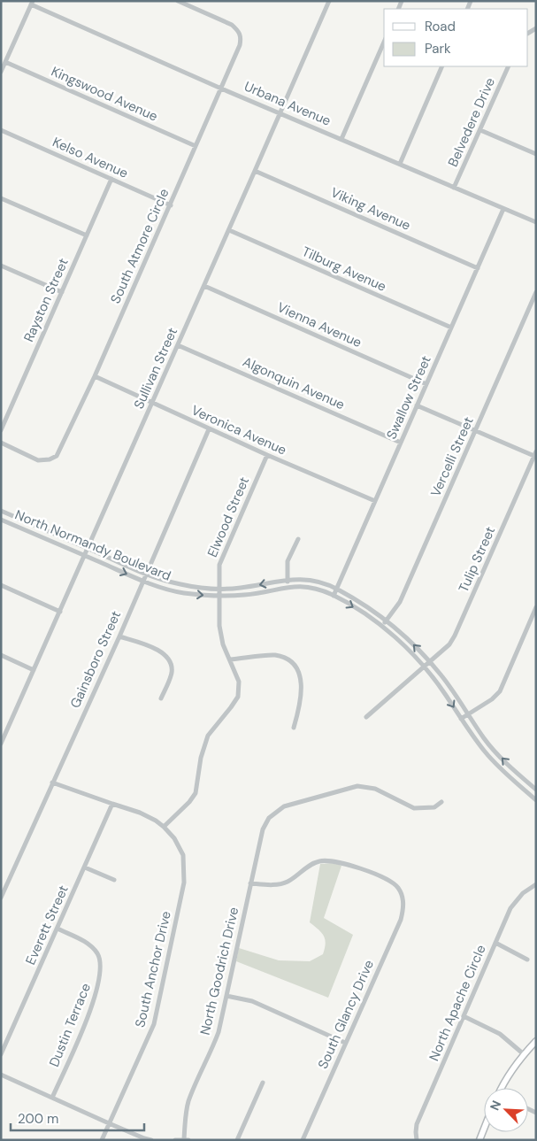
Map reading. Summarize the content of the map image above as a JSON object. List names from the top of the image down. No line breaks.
{"streets":{"street":["Kingswood Avenue","Urbana Avenue","Belvedere Drive","Kelso Avenue","Viking Avenue","South Atmore Circle","Tilburg Avenue","Rayston Street","Vienna Avenue","Sullivan Street","Algonquin Avenue","Swallow Street","Veronica Avenue","Vercelli Street","Elwood Street","North Normandy Boulevard","Tulip Street","Gainsboro Street","Everett Street","South Anchor Drive","North Goodrich Drive","North Apache Circle","South Glancy Drive","Dustin Terrace"]},"crossings":[["Kingswood Avenue","South Atmore Circle"],["Urbana Avenue","Belvedere Drive"],["Urbana Avenue","South Atmore Circle"],["Urbana Avenue","Sullivan Street"],["Urbana Avenue","Swallow Street"],["Kelso Avenue","South Atmore Circle"],["Kelso Avenue","Rayston Street"],["Viking Avenue","Sullivan Street"],["Viking Avenue","Swallow Street"],["South Atmore Circle","Veronica Avenue"],["Tilburg Avenue","Sullivan Street"],["Tilburg Avenue","Swallow Street"],["Vienna Avenue","Sullivan Street"],["Vienna Avenue","Swallow Street"],["Sullivan Street","Algonquin Avenue"],["Sullivan Street","Veronica Avenue"],["Sullivan Street","North Normandy Boulevard"],["Algonquin Avenue","Swallow Street"],["Swallow Street","Veronica Avenue"],["Swallow Street","North Normandy Boulevard"],["Veronica Avenue","Elwood Street"],["Veronica Avenue","Gainsboro Street"],["Vercelli Street","North Normandy Boulevard"],["Elwood Street","North Normandy Boulevard"],["Elwood Street","South Anchor Drive"],["North Normandy Boulevard","Tulip Street"],["North Normandy Boulevard","Gainsboro Street"],["Gainsboro Street","South Anchor Drive"],["Everett Street","South Anchor Drive"],["Everett Street","Dustin Terrace"],["North Goodrich Drive","South Glancy Drive"]],"legend":["Road","Park"],"scale_bar":"200 m","north":"top left"}
